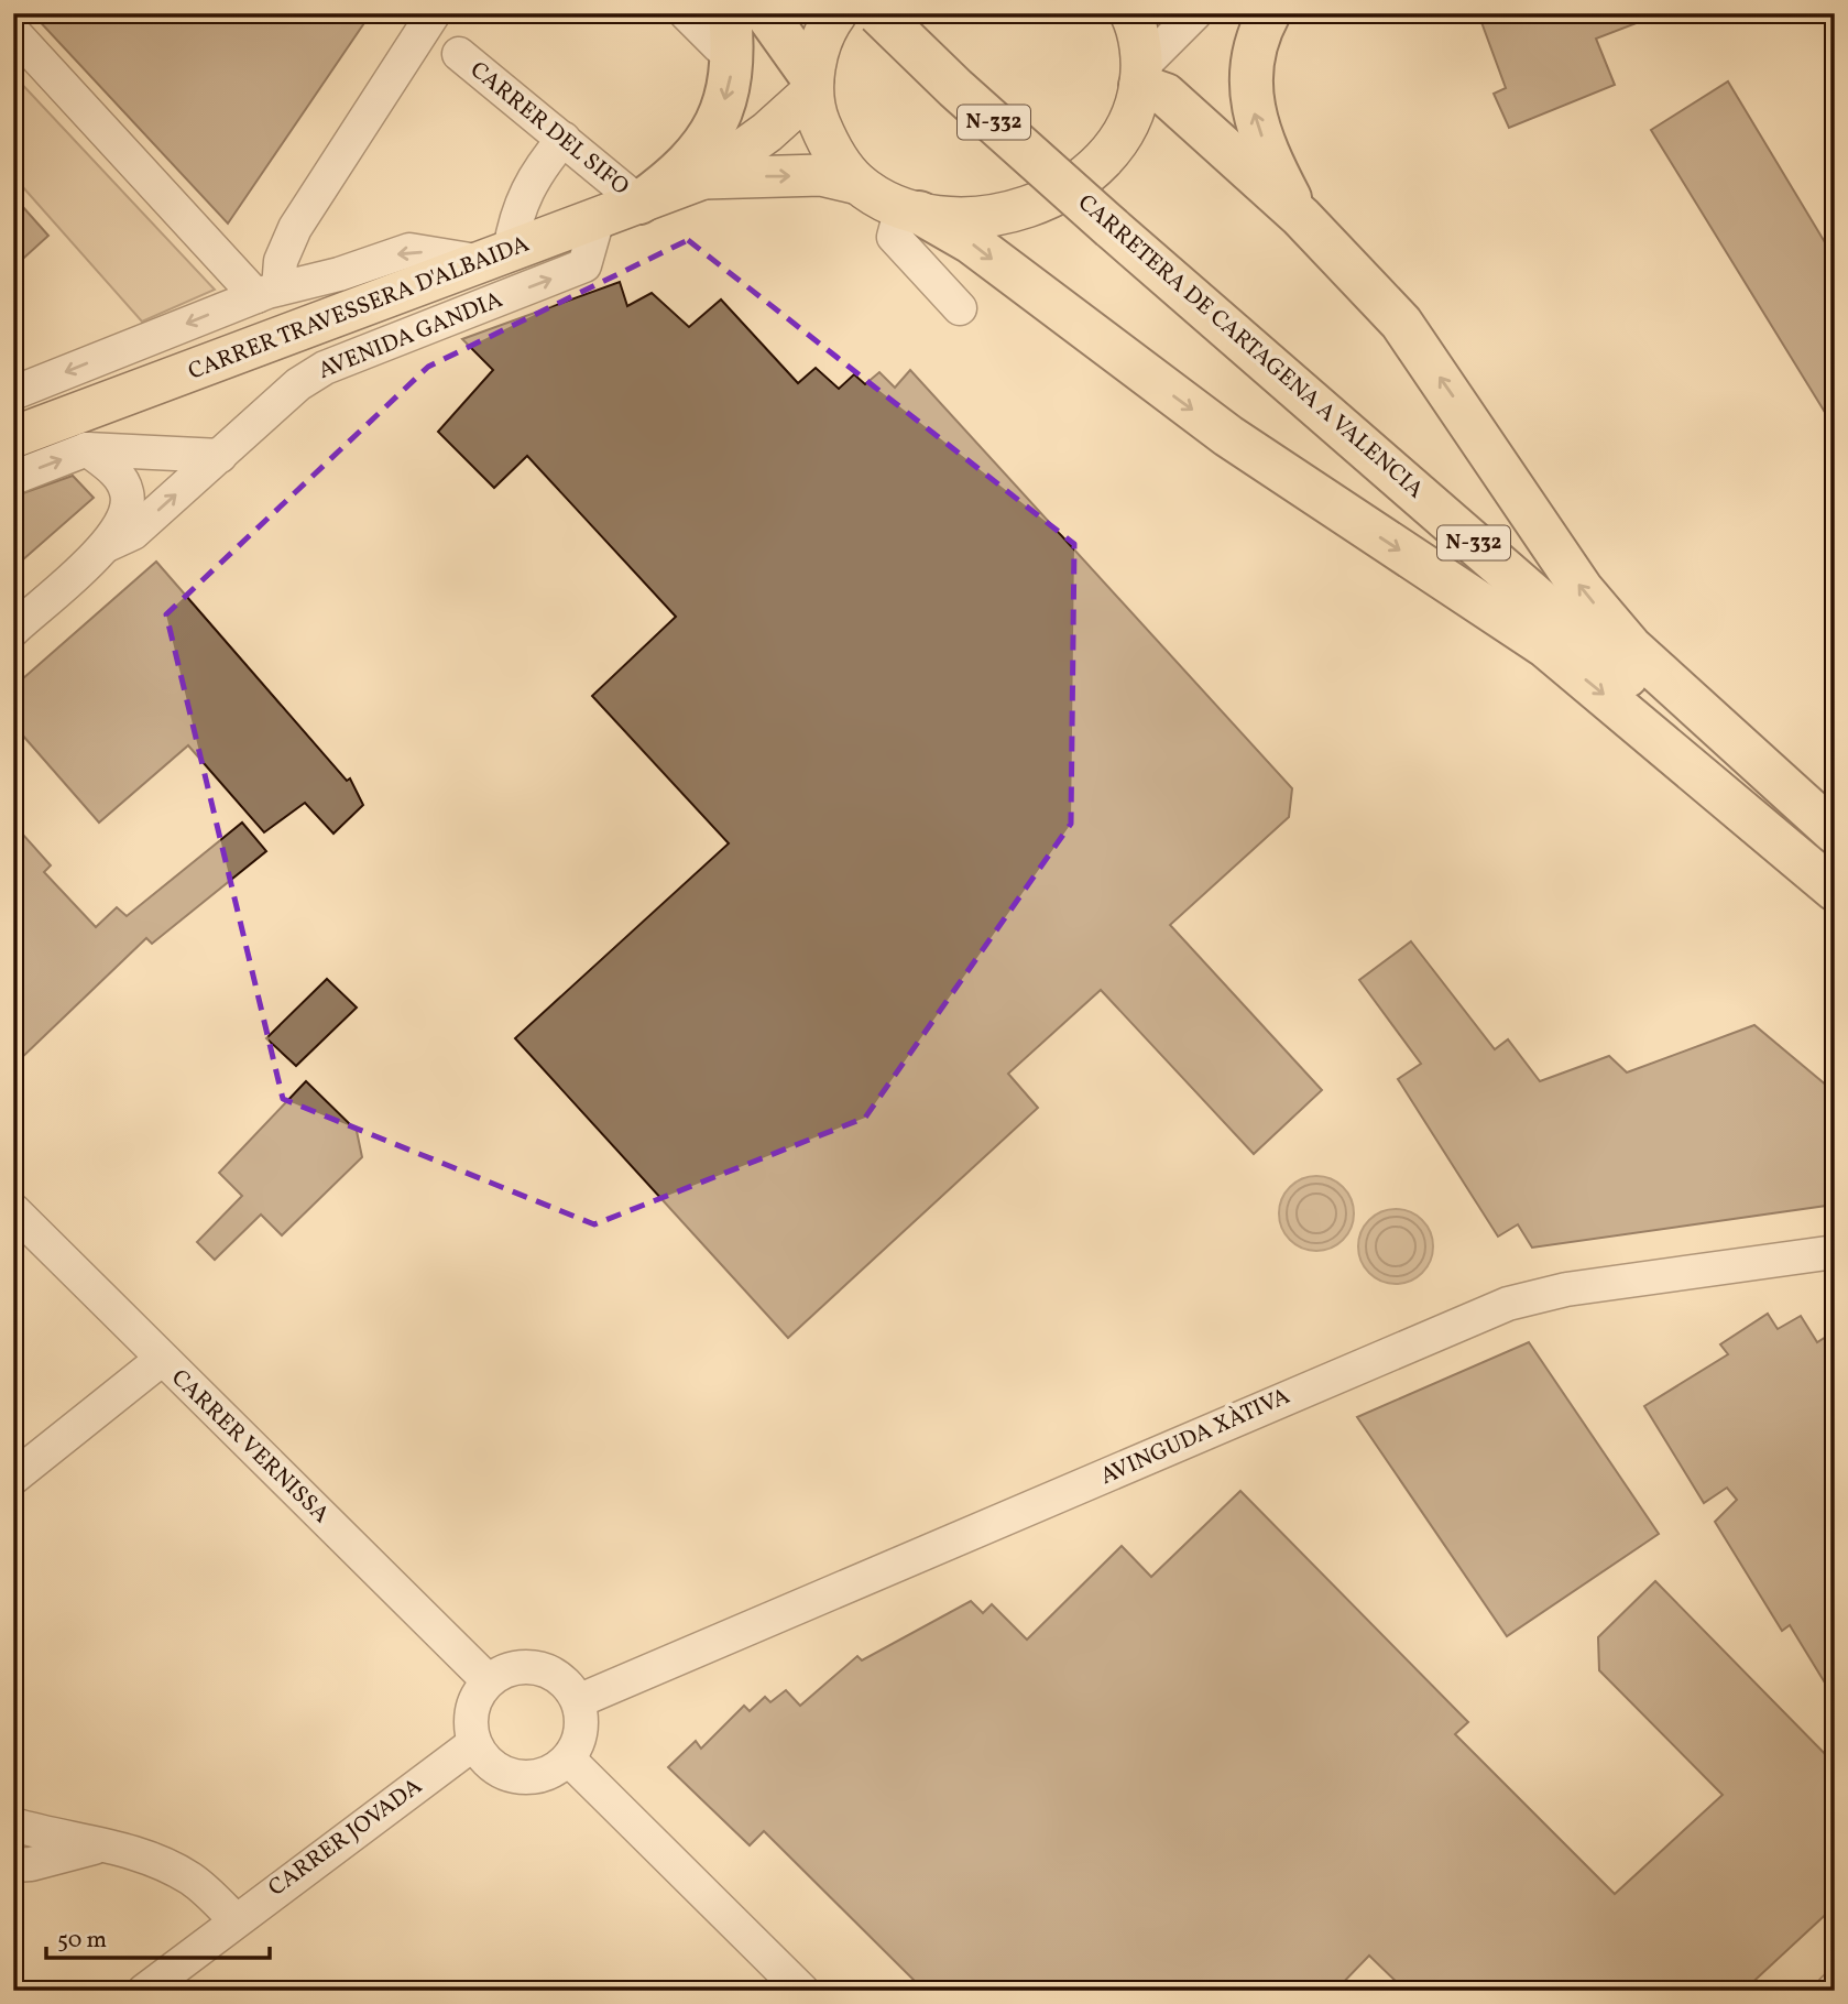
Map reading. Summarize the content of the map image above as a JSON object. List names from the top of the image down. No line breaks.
{"streets":{"highway":["N-332","CARRETERA DE CARTAGENA A VALENCIA"],"main road":["CARRER TRAVESSERA D'ALBAIDA"],"street":["CARRER DEL SIFO","AVENIDA GANDIA","AVINGUDA XÀTIVA","CARRER VERNISSA","CARRER JOVADA"]},"crossings":[["CARRER DEL SIFO","CARRER TRAVESSERA D'ALBAIDA"],["CARRER TRAVESSERA D'ALBAIDA","AVENIDA GANDIA"],["AVINGUDA XÀTIVA","CARRER VERNISSA"],["AVINGUDA XÀTIVA","CARRER JOVADA"],["CARRER VERNISSA","CARRER JOVADA"]],"scale_bar":"50 m"}
